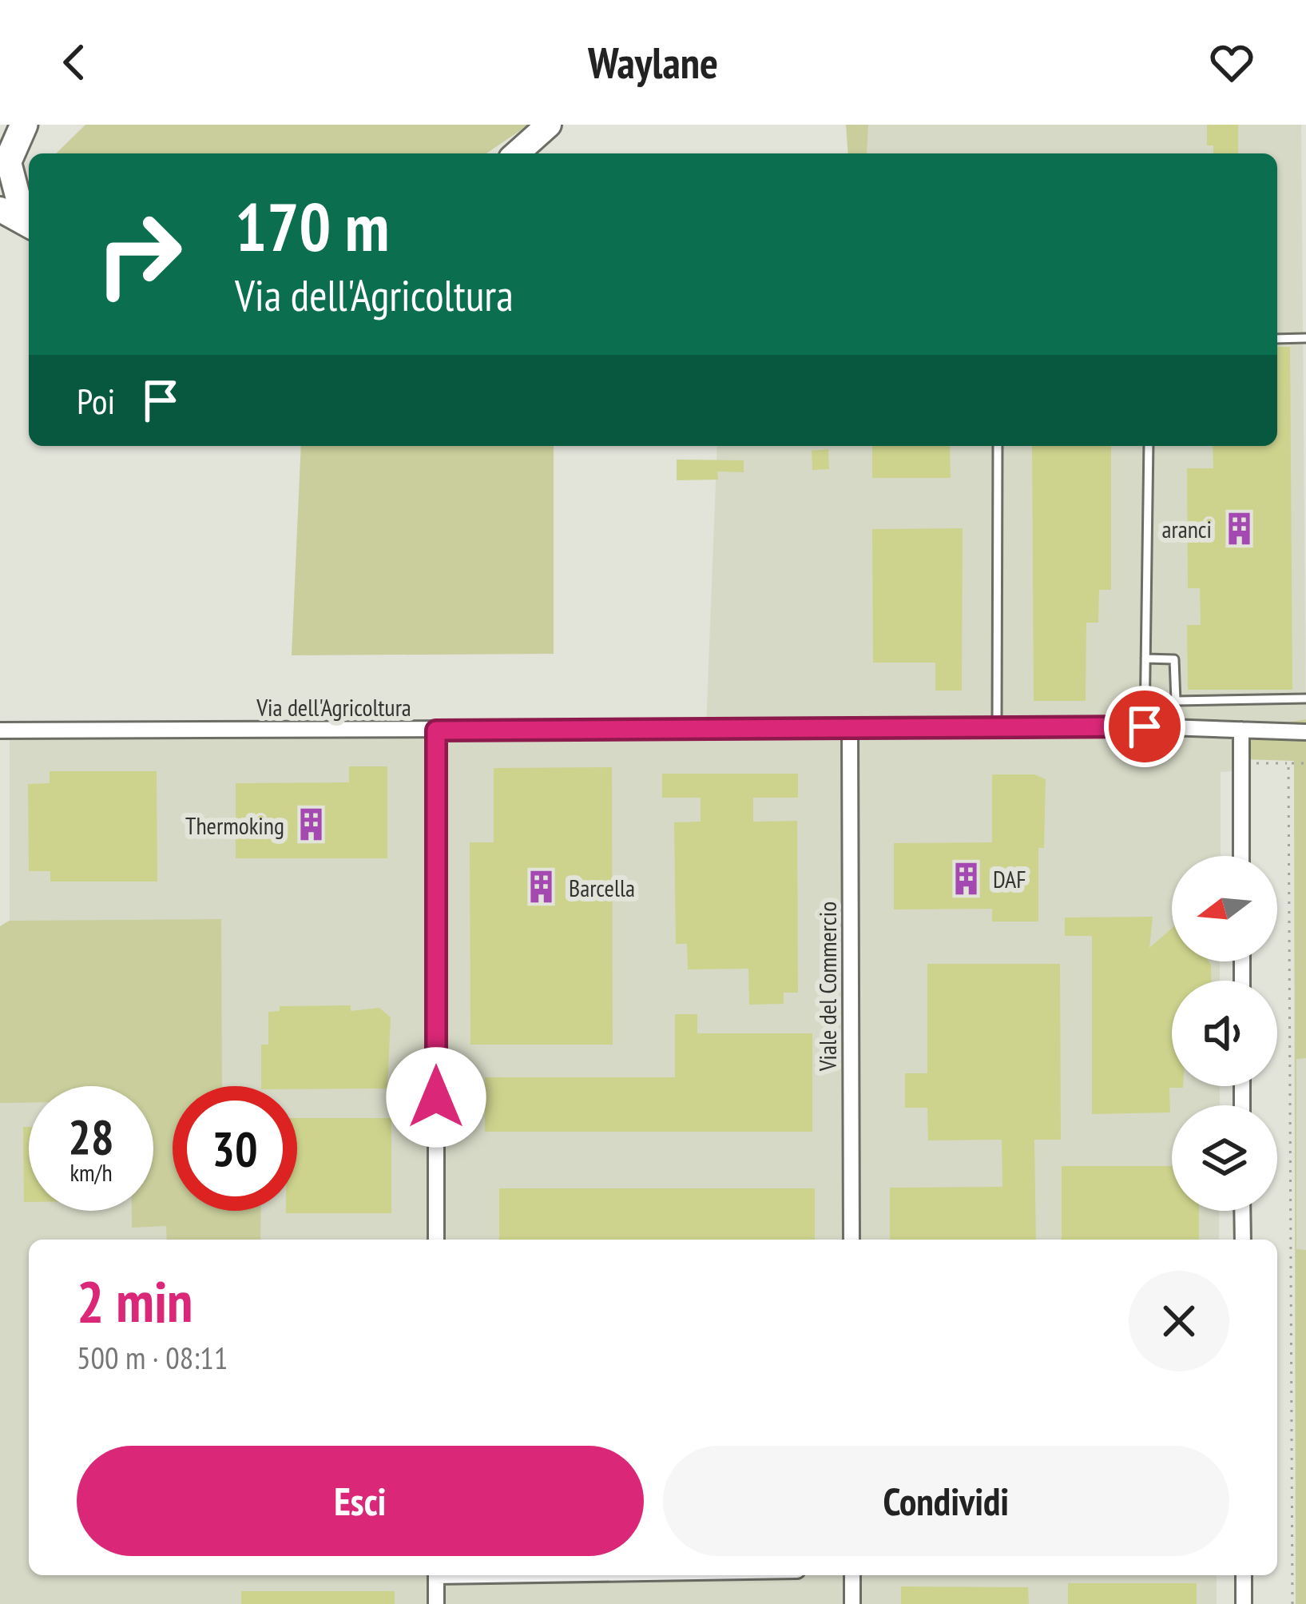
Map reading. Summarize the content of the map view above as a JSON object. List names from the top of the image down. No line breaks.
{"streets":{"street":["Via dell'Agricoltura","Viale del Commercio"]},"crossings":[["Via dell'Agricoltura","Viale del Commercio"]],"places":{"building":["aranci","Thermoking","DAF","Barcella"]},"north":"left","page":{"header":"Waylane","turn":["170 m","Via dell'Agricoltura"],"then":"Poi","speed":"28 km/h","limit":"30","heading":["2 min","500 m · 08:11"],"buttons":["Esci","Condividi"]}}
